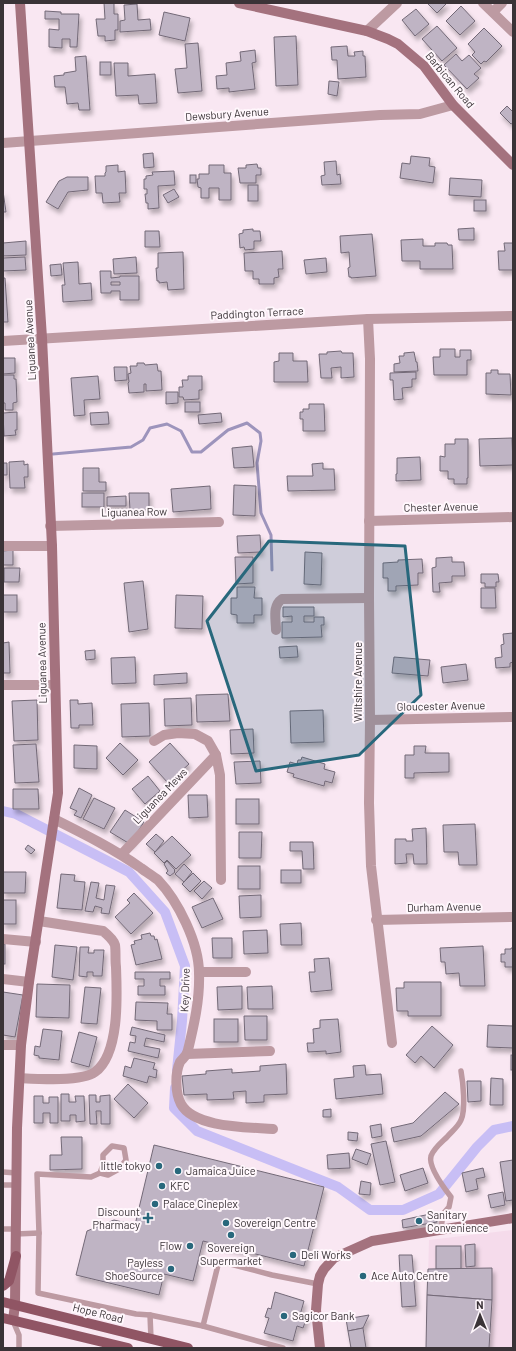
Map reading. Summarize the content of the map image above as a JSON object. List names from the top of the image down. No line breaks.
{"streets":{"main road":["Barbican Road","Liguanea Avenue","Hope Road"],"street":["Dewsbury Avenue","Paddington Terrace","Chester Avenue","Liguanea Row","Wiltshire Avenue","Gloucester Avenue","Liguanea Mews","Durham Avenue","Key Drive"]},"crossings":[["Barbican Road","Dewsbury Avenue"],["Dewsbury Avenue","Liguanea Avenue"],["Paddington Terrace","Liguanea Avenue"],["Paddington Terrace","Wiltshire Avenue"],["Liguanea Avenue","Liguanea Row"],["Liguanea Avenue","Key Drive"],["Liguanea Avenue","Hope Road"],["Chester Avenue","Wiltshire Avenue"],["Wiltshire Avenue","Gloucester Avenue"],["Wiltshire Avenue","Durham Avenue"],["Liguanea Mews","Key Drive"]],"places":{"other":["little tokyo","Jamaica Juice","KFC","Palace Cineplex","Sanitary Convenience","Sovereign Centre","Sovereign Supermarket","Flow","Deli Works","Payless ShoeSource","Ace Auto Centre","Sagicor Bank"],"health":["Discount Pharmacy"]},"north":"top"}
